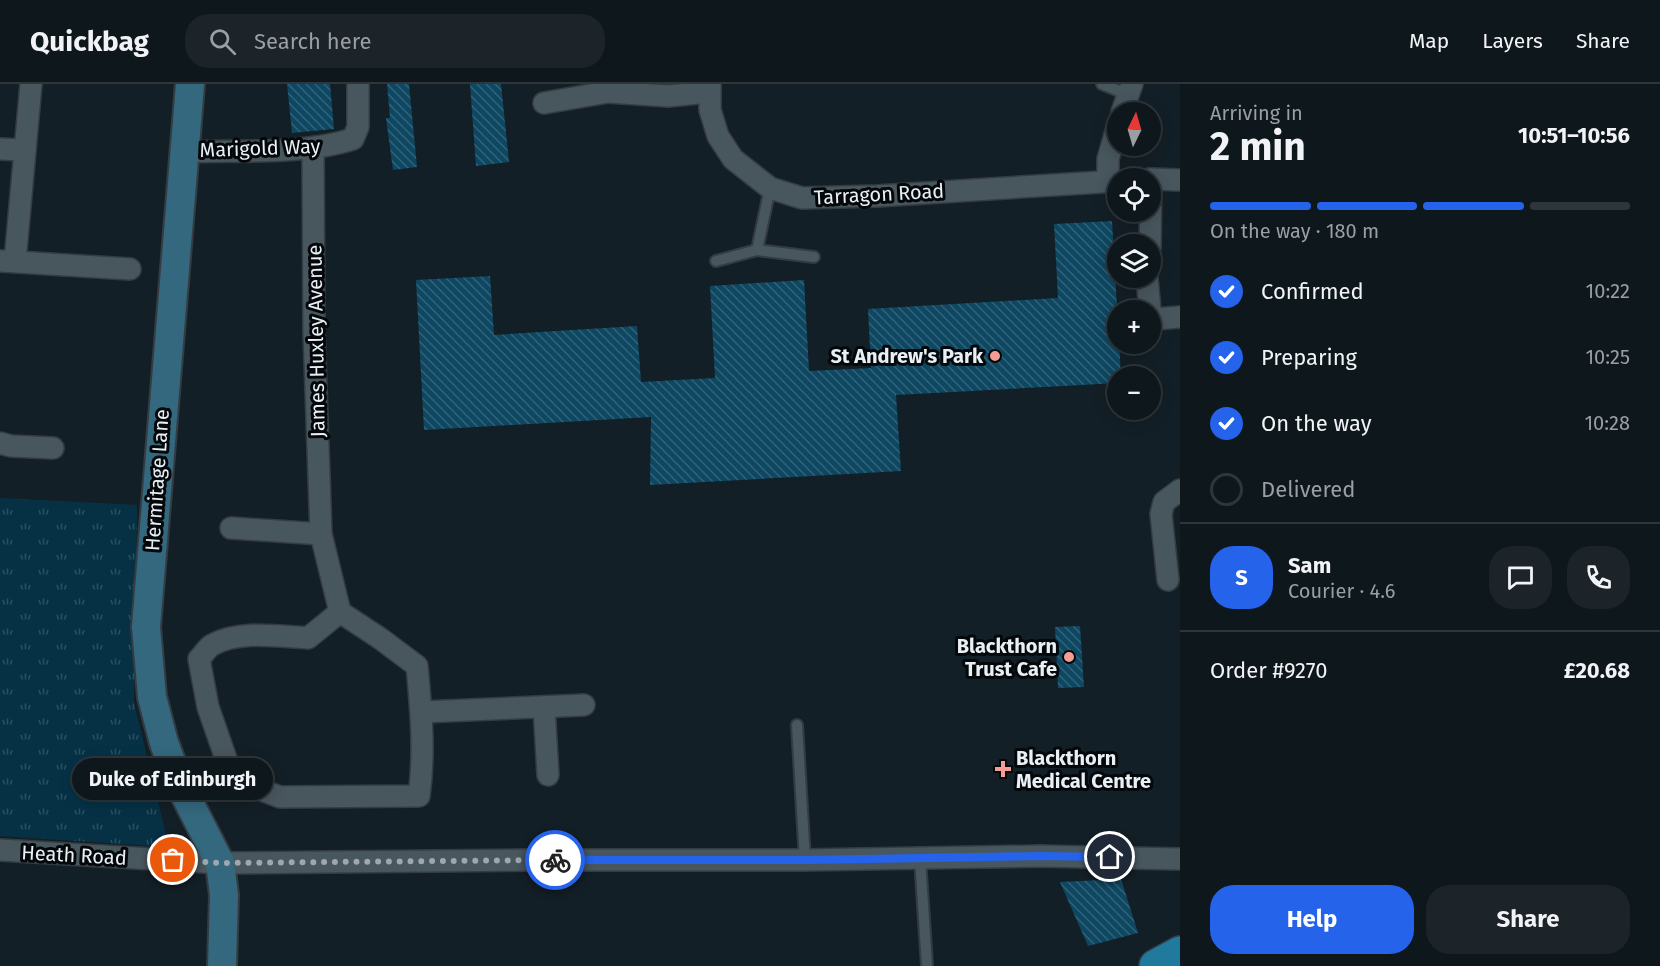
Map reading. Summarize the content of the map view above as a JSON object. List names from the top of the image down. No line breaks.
{"streets":{"main road":["Hermitage Lane"],"street":["Marigold Way","Tarragon Road","James Huxley Avenue","Heath Road"]},"crossings":[["Marigold Way","James Huxley Avenue"],["Marigold Way","Hermitage Lane"],["Hermitage Lane","Heath Road"]],"places":{"other":["St Andrew's Park","Blackthorn Trust Cafe","Duke of Edinburgh"],"health":["Blackthorn Medical Centre"]},"north":"top","page":{"header":"Quickbag","search":"Search here","nav":["Map","Layers","Share"],"heading":["2 min","Arriving in","10:51–10:56"],"panel":["Sam","Courier · 4.6","Order #9270","£20.68"],"map_buttons":["+","−"],"bar":"On the way · 180 m","list":[["Confirmed","10:22"],["Preparing","10:25"],["On the way","10:28"],"Delivered"],"round":"S","bubble":"Duke of Edinburgh","buttons":["Help","Share"]}}
